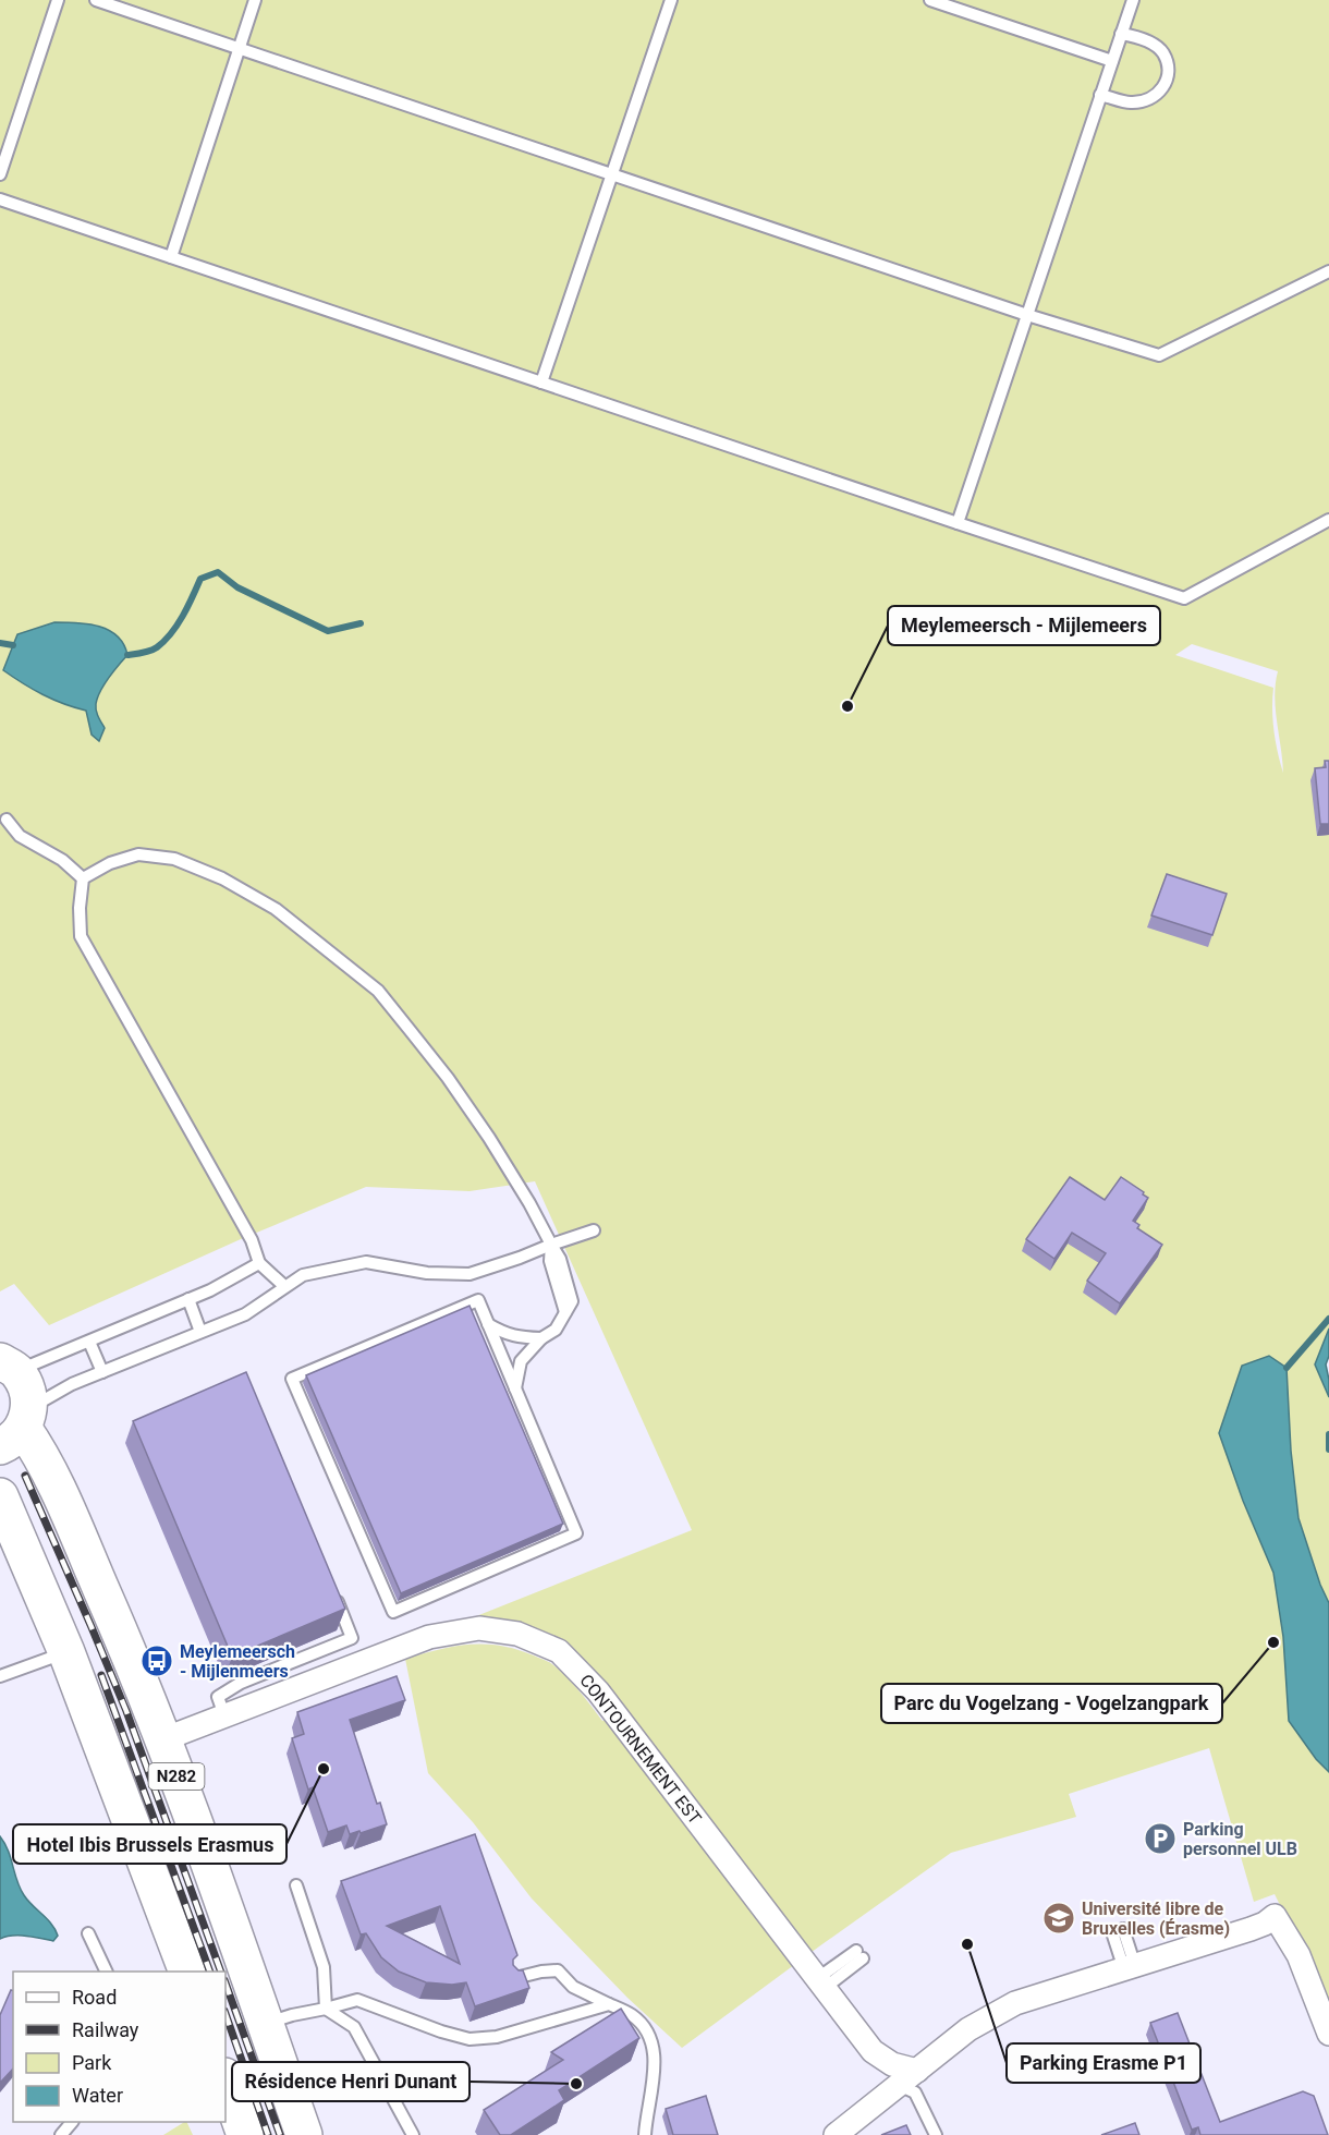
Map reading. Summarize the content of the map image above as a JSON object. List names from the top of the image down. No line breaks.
{"streets":{"main road":["N282"],"street":["CONTOURNEMENT EST"]},"crossings":[["CONTOURNEMENT EST","N282"]],"places":{"other":["Meylemeersch - Mijlemeers","Parc du Vogelzang - Vogelzangpark","Hotel Ibis Brussels Erasmus","Parking Erasme P1","Résidence Henri Dunant"],"bus stop":["Meylemeersch - Mijlenmeers"],"parking":["Parking personnel ULB"],"school or university":["Université libre de Bruxelles (Érasme)"]},"legend":["Road","Railway","Park","Water"]}
